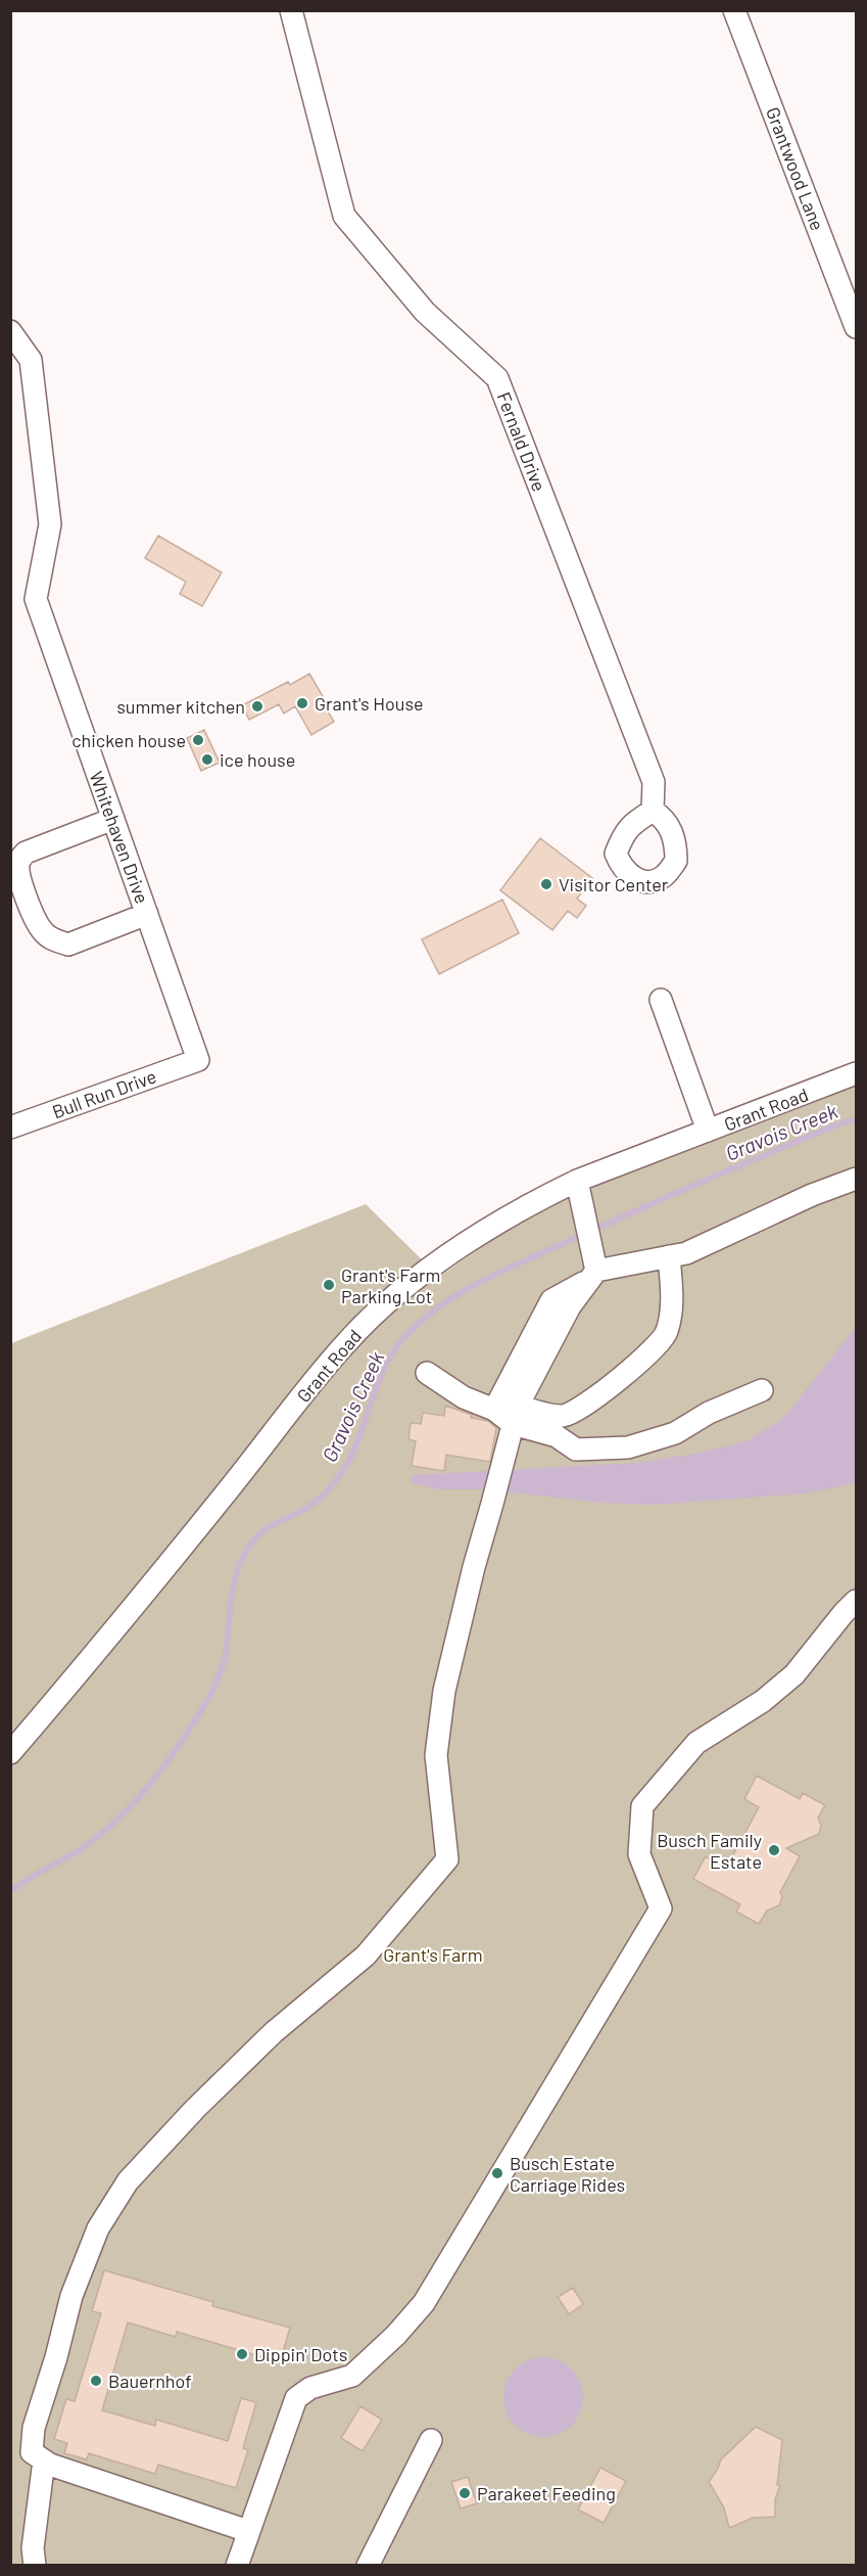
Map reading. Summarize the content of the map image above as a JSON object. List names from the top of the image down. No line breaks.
{"streets":{"street":["Grantwood Lane","Fernald Drive","Whitehaven Drive","Bull Run Drive","Grant Road"]},"crossings":[["Whitehaven Drive","Bull Run Drive"]],"water":["Gravois Creek"],"parks":["Grant's Farm"],"places":["Grant's House","summer kitchen","chicken house","ice house","Visitor Center","Grant's Farm Parking Lot","Busch Family Estate","Busch Estate Carriage Rides","Dippin' Dots","Bauernhof","Parakeet Feeding"]}
